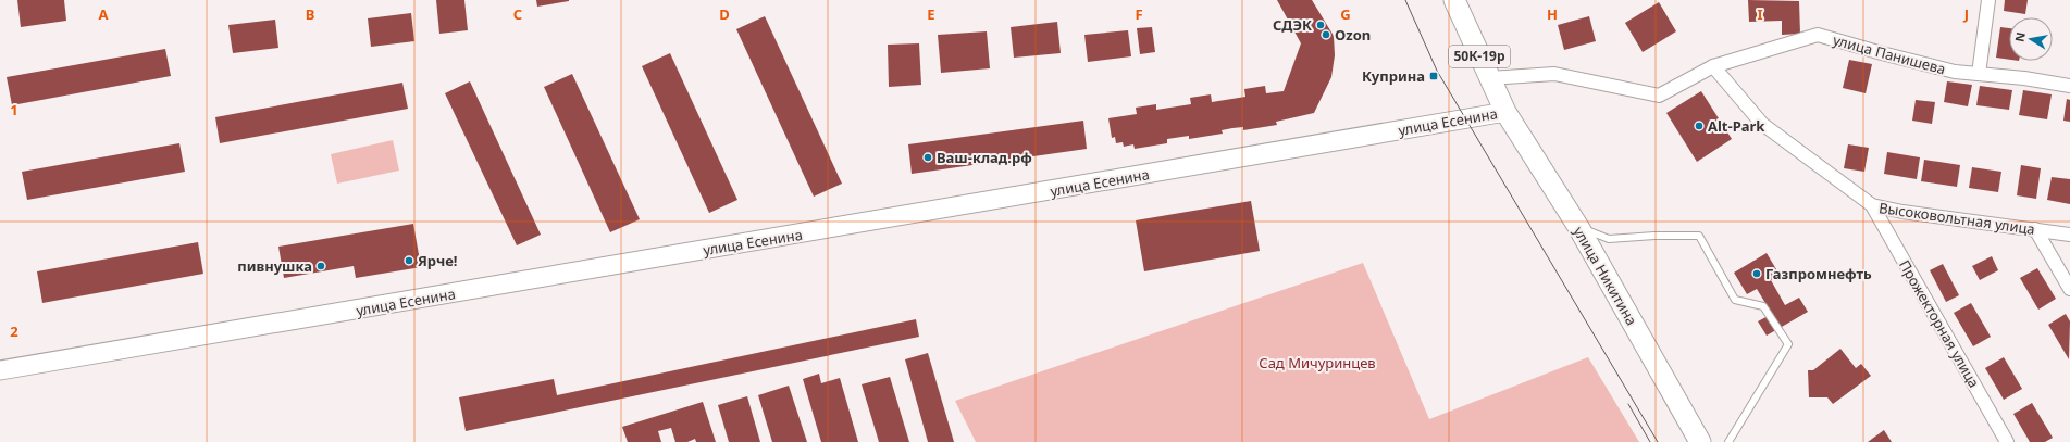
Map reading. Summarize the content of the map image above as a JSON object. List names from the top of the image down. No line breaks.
{"streets":{"main road":["50К-19р","улица Никитина"],"street":["улица Панишева","улица Есенина","Высоковольтная улица","Прожекторная улица"]},"crossings":[["улица Панишева","Высоковольтная улица"],["50К-19р","улица Есенина"],["50К-19р","улица Никитина"],["улица Есенина","улица Никитина"],["Высоковольтная улица","Прожекторная улица"]],"parks":["Сад Мичуринцев"],"places":{"other":["СДЭК","Ozon","Alt-Park","Ваш-клад.рф","Ярче!","пивнушка","Газпромнефть"],"transit":["Куприна"]},"north":"left","grid":{"columns":["A","B","C","D","E","F","G","H","I","J"],"rows":["1","2"]}}
